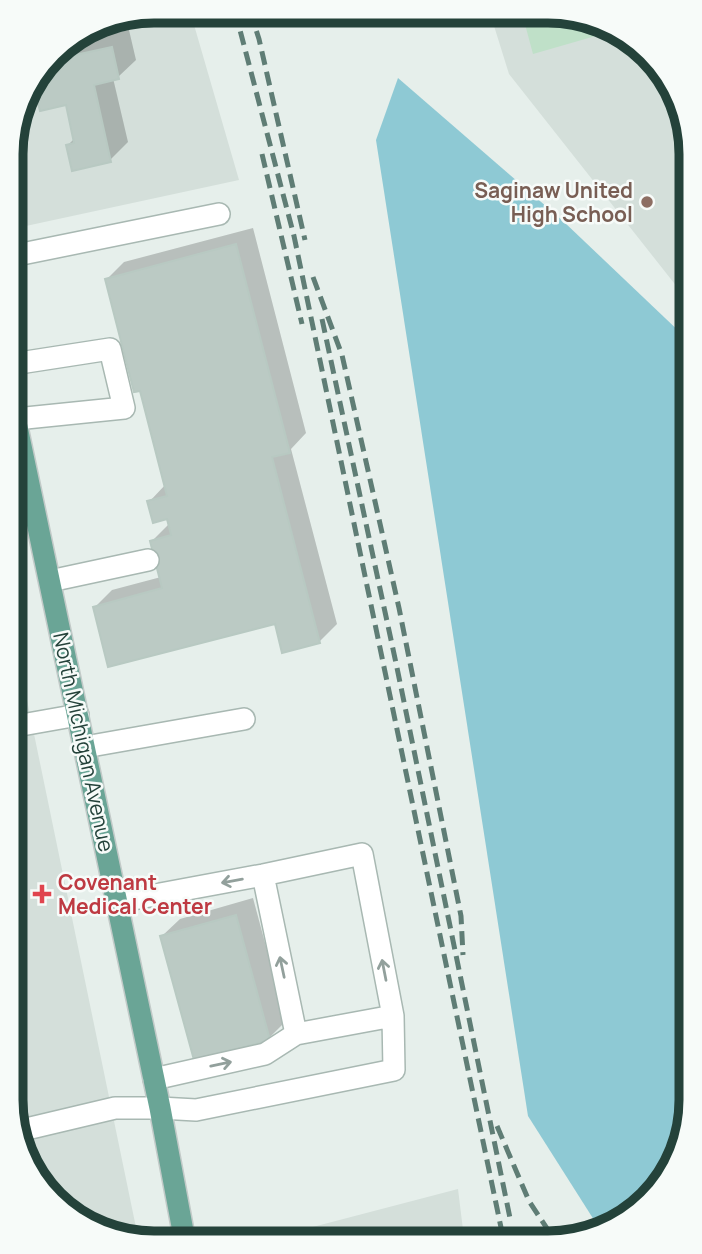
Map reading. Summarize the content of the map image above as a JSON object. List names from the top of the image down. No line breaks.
{"streets":{"main road":["North Michigan Avenue"]},"places":{"other":["Saginaw United High School"],"health":["Covenant Medical Center"]}}
